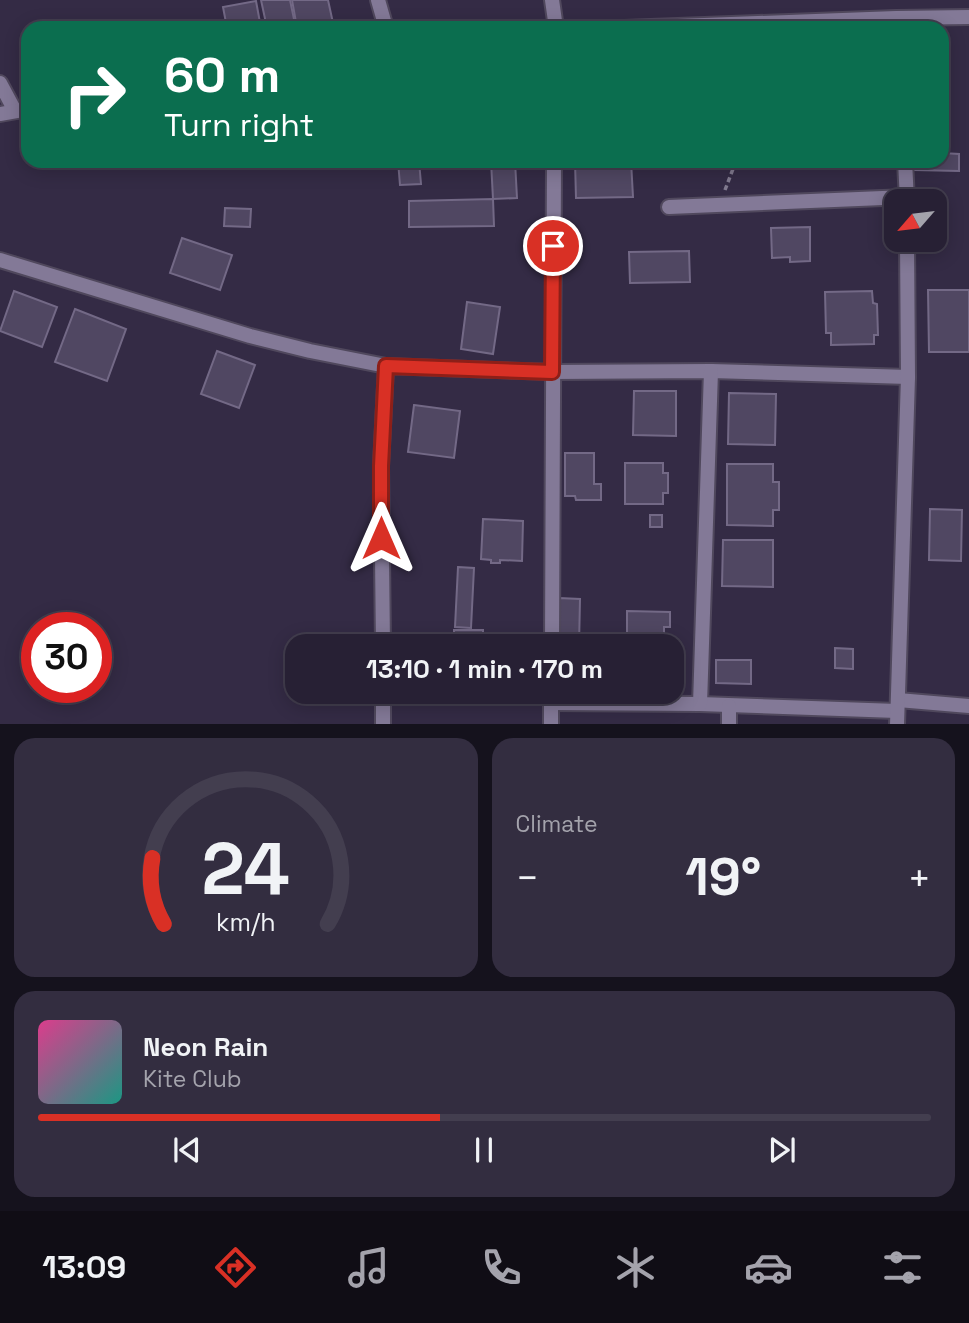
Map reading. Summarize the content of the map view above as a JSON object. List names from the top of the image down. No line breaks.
{"north":"bottom left","page":{"turn":["60 m","Turn right"],"limit":"30","trip":"13:10 · 1 min · 170 m","tile":"Climate","heat":["−","19°","+"],"song":["Neon Rain","Kite Club"],"tabs":"13:09","gauge":["24","km/h"]}}
